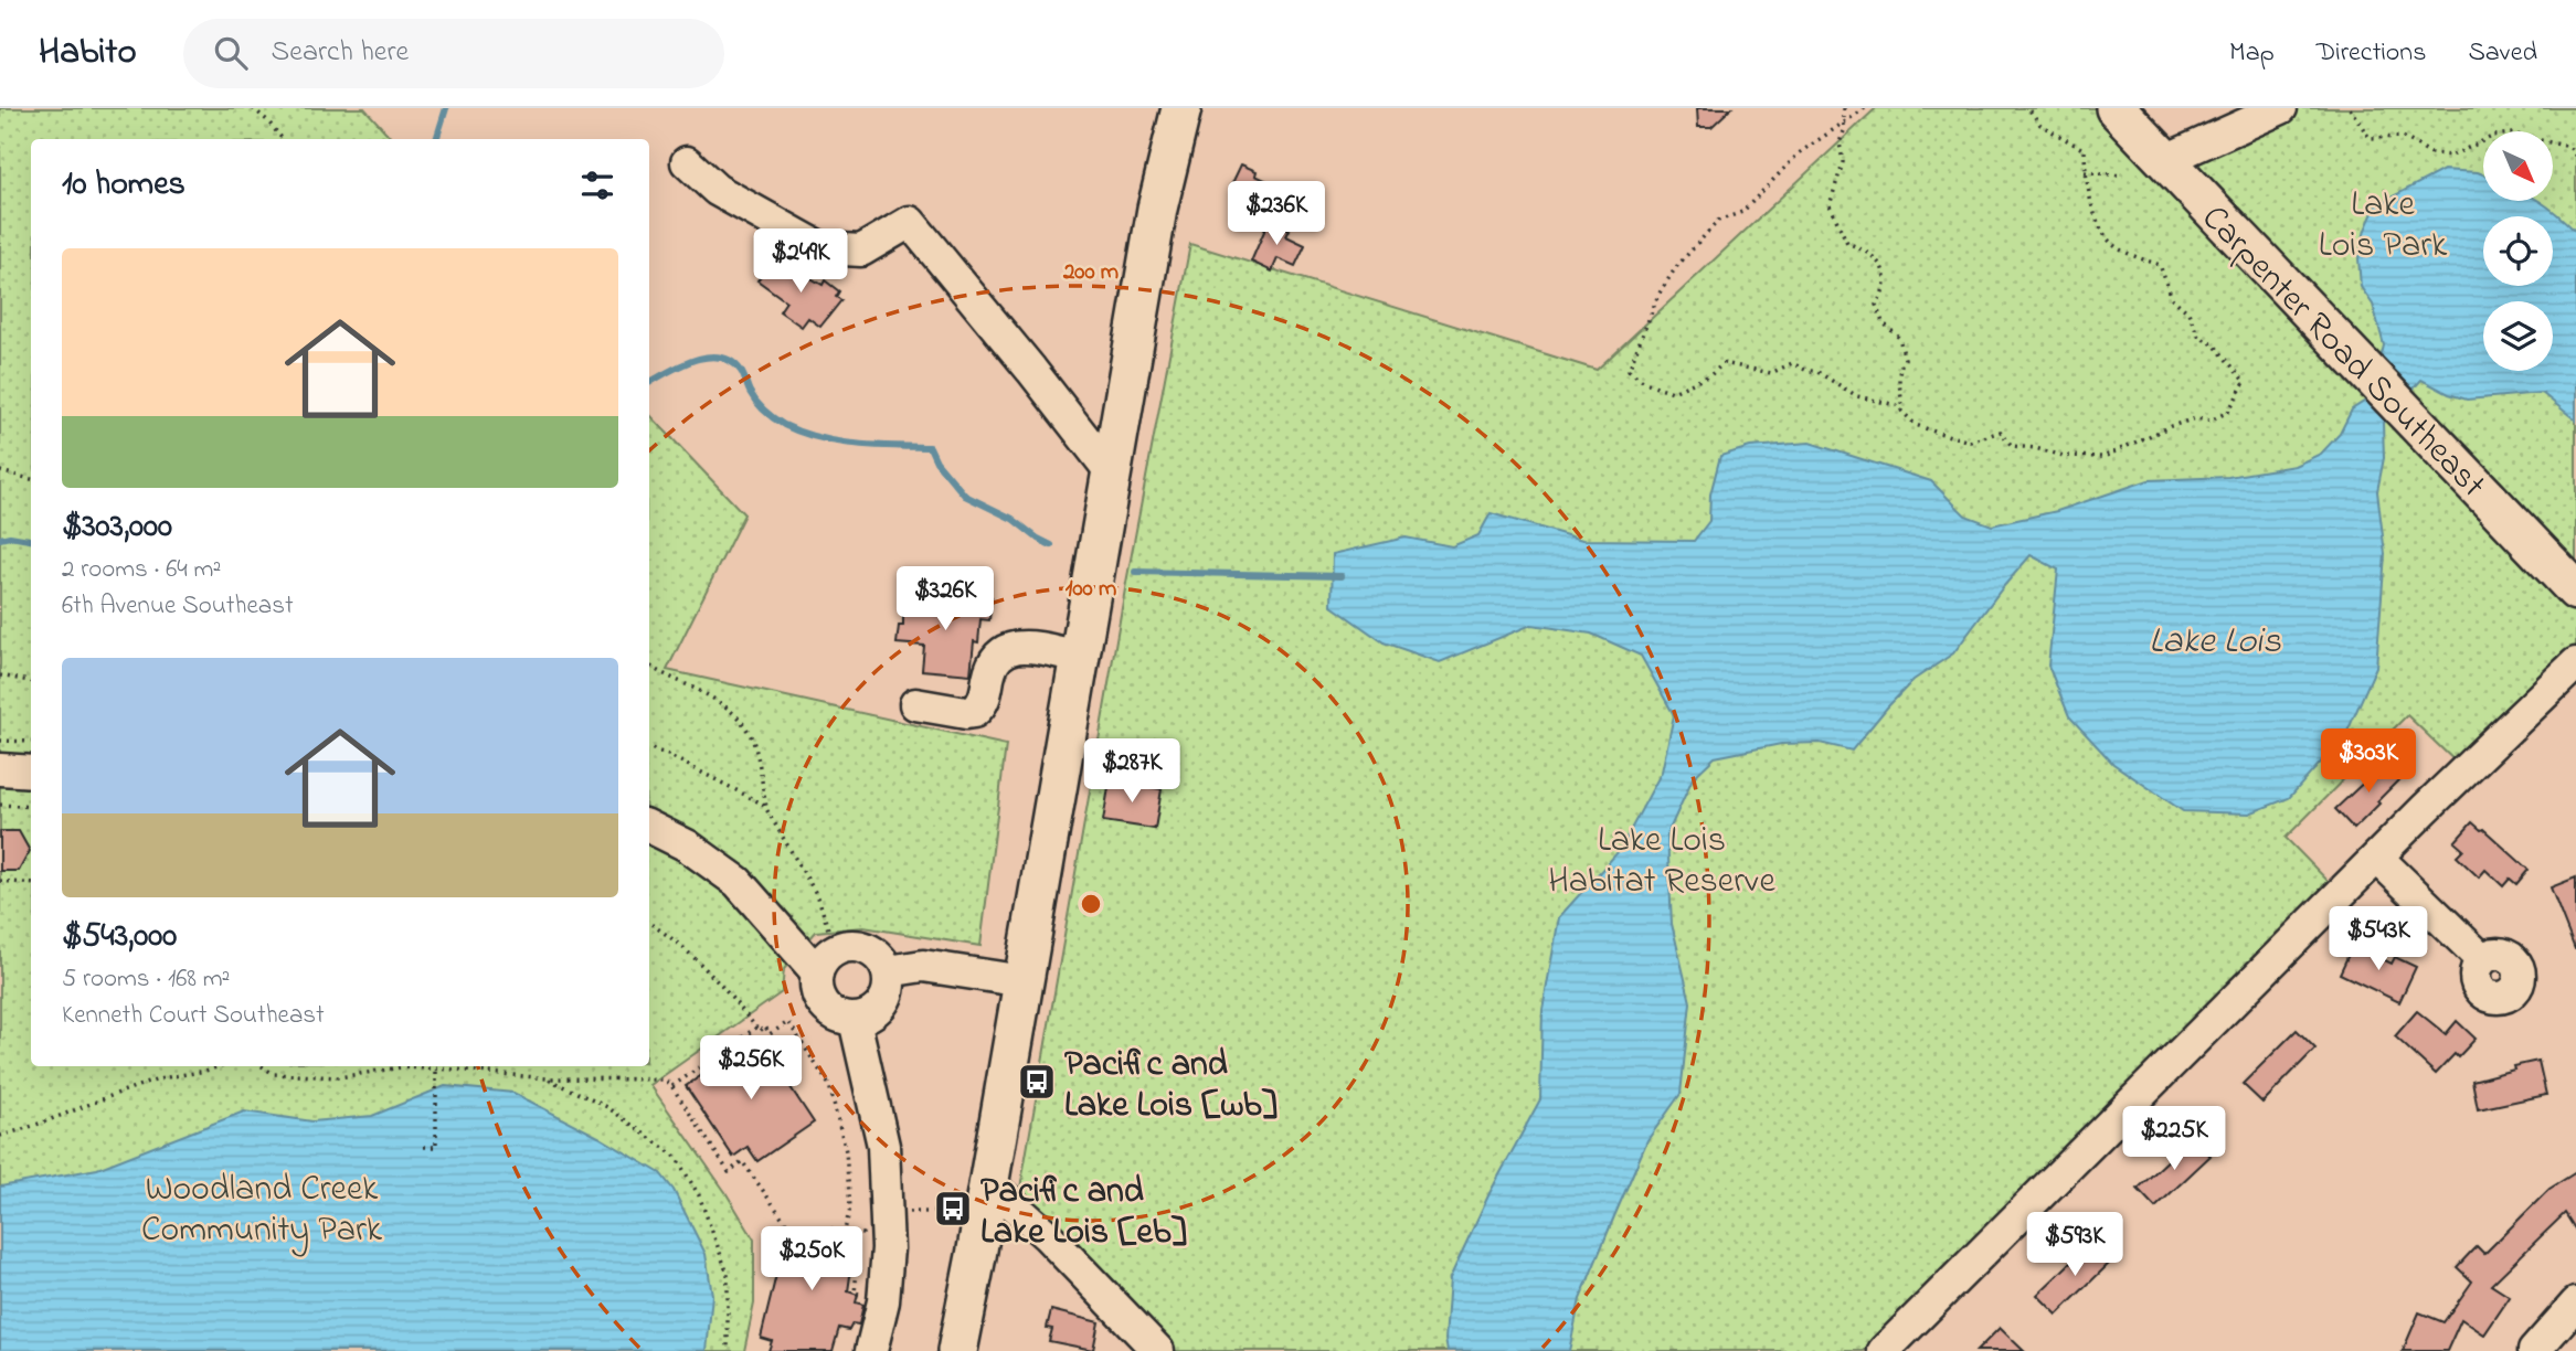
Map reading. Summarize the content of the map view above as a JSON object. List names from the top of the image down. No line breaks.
{"streets":{"main road":["Carpenter Road Southeast"]},"water":["Lake Lois"],"parks":["Lake Lois Park","Lake Lois Habitat Reserve","Woodland Creek Community Park"],"places":{"bus stop":["Pacific and Lake Lois [wb]","Pacific and Lake Lois [eb]"]},"north":"bottom right","page":{"header":"Habito","search":"Search here","nav":["Map","Directions","Saved"],"heading":"10 homes","price":["$236K","$249K","$326K","$303K","$287K","$543K","$256K","$225K","$593K","$250K"],"list":[{"name":"$303,000","note":"2 rooms · 64 m² · 6th Avenue Southeast"},{"name":"$543,000","note":"5 rooms · 168 m² · Kenneth Court Southeast"}]},"rings":["200 m","100 m"]}
